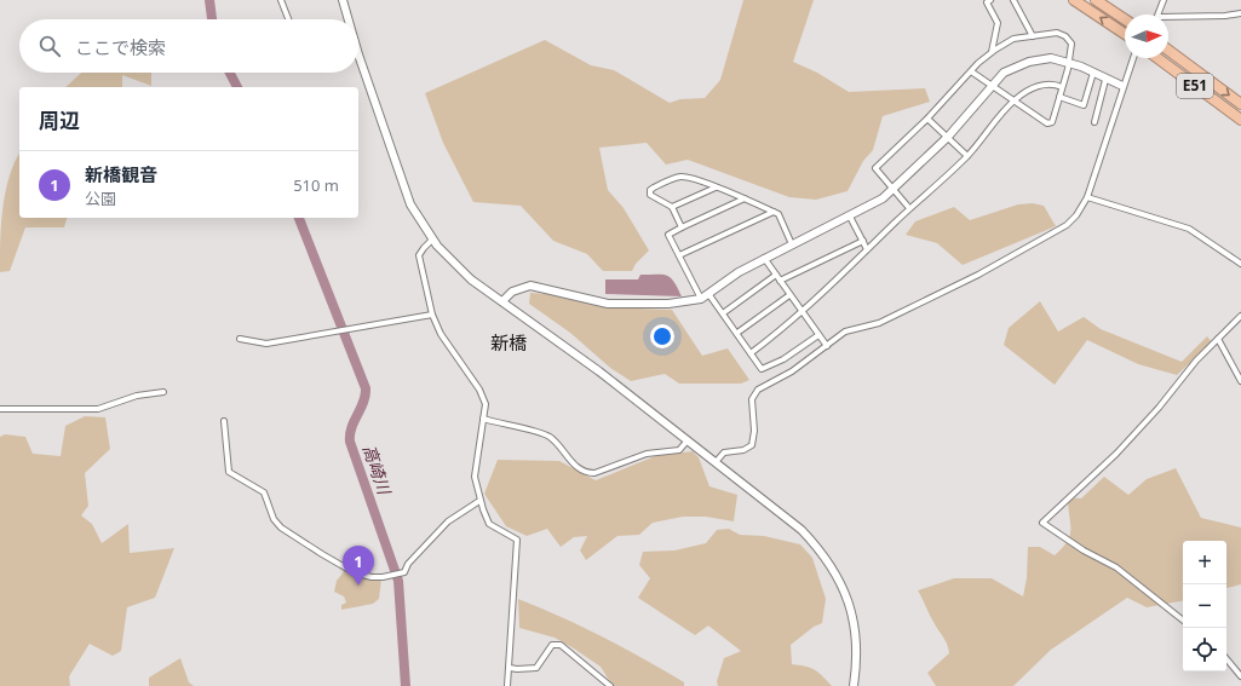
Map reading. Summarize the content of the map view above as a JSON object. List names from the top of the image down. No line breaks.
{"streets":{"highway":["E51"]},"districts":["新橋"],"water":["高崎川"],"north":"right","page":{"search":"ここで検索","heading":"周辺","list":[{"mark":"1","name":"新橋観音","note":"公園","value":"510 m"}],"map_buttons":["+","−"],"pins":"1"}}
